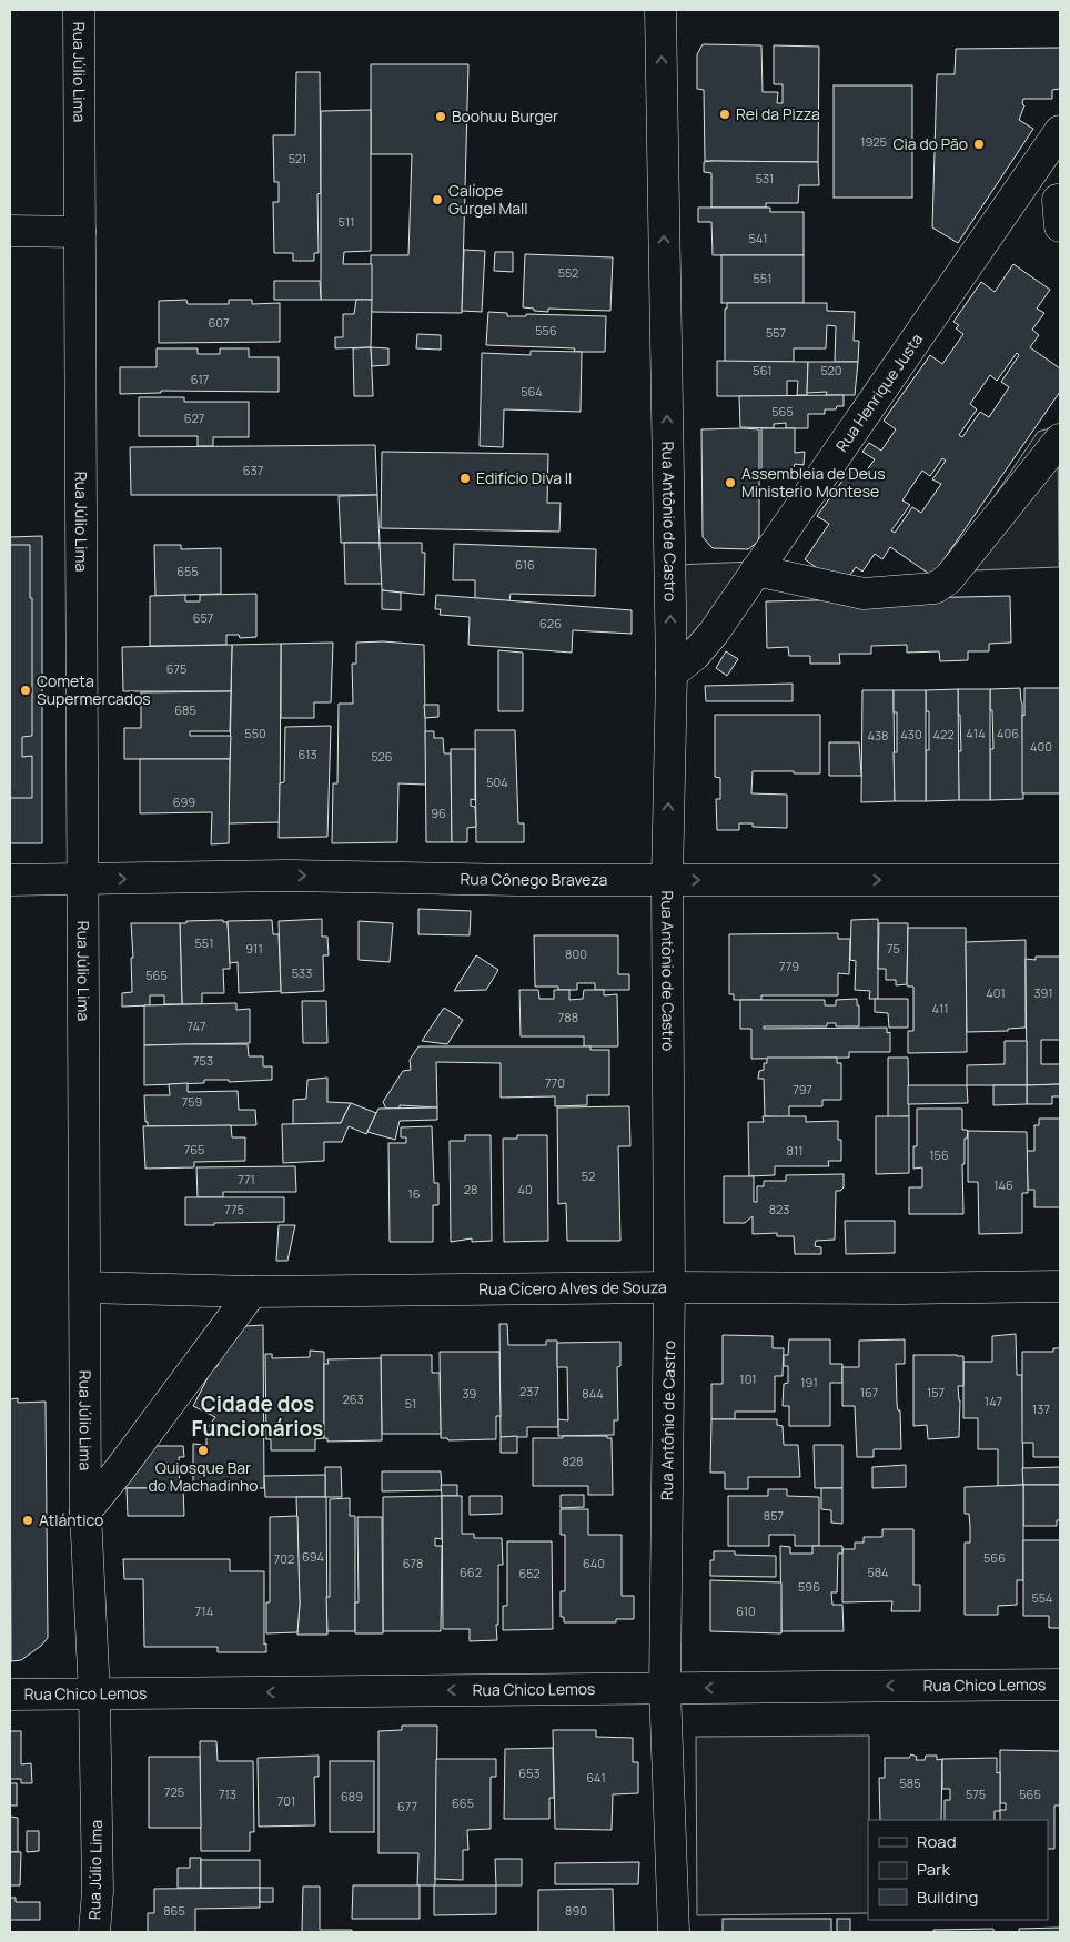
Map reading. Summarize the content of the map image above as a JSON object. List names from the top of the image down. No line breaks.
{"streets":{"street":["Rua Júlio Lima","Rua Henrique Justa","Rua Antônio de Castro","Rua Cônego Braveza","Rua Cícero Alves de Souza","Rua Chico Lemos"]},"crossings":[["Rua Júlio Lima","Rua Cônego Braveza"],["Rua Júlio Lima","Rua Cícero Alves de Souza"],["Rua Júlio Lima","Rua Chico Lemos"],["Rua Henrique Justa","Rua Antônio de Castro"],["Rua Antônio de Castro","Rua Cônego Braveza"],["Rua Antônio de Castro","Rua Cícero Alves de Souza"],["Rua Antônio de Castro","Rua Chico Lemos"]],"one_way":["Rua Antônio de Castro","Rua Cônego Braveza","Rua Chico Lemos"],"districts":["Cidade dos Funcionários"],"places":["Rei da Pizza","Boohuu Burger","Cia do Pão","Calíope Gurgel Mall","Edifício Diva II","Assembleia de Deus Ministerio Montese","Cometa Supermercados","Quiosque Bar do Machadinho","Atlántico"],"house_numbers":["1925","521","531","511","541","552","551","607","556","557","561","520","617","564","565","627","637","616","655","657","626","675","685","550","414","406","430","422","438","400","613","526","504","699","96","551","911","75","800","779","533","565","401","391","411","788","747","753","770","797","759","765","811","156","52","771","146","28","40","16","775","823","101","191","237","167","157","39","844","263","147","51","137","828","857","694","566","702","678","640","662","584","652","596","554","714","610","653","641","585","725","713","575","565","689","701","665","677","865","890"],"legend":["Road","Park","Building"]}
